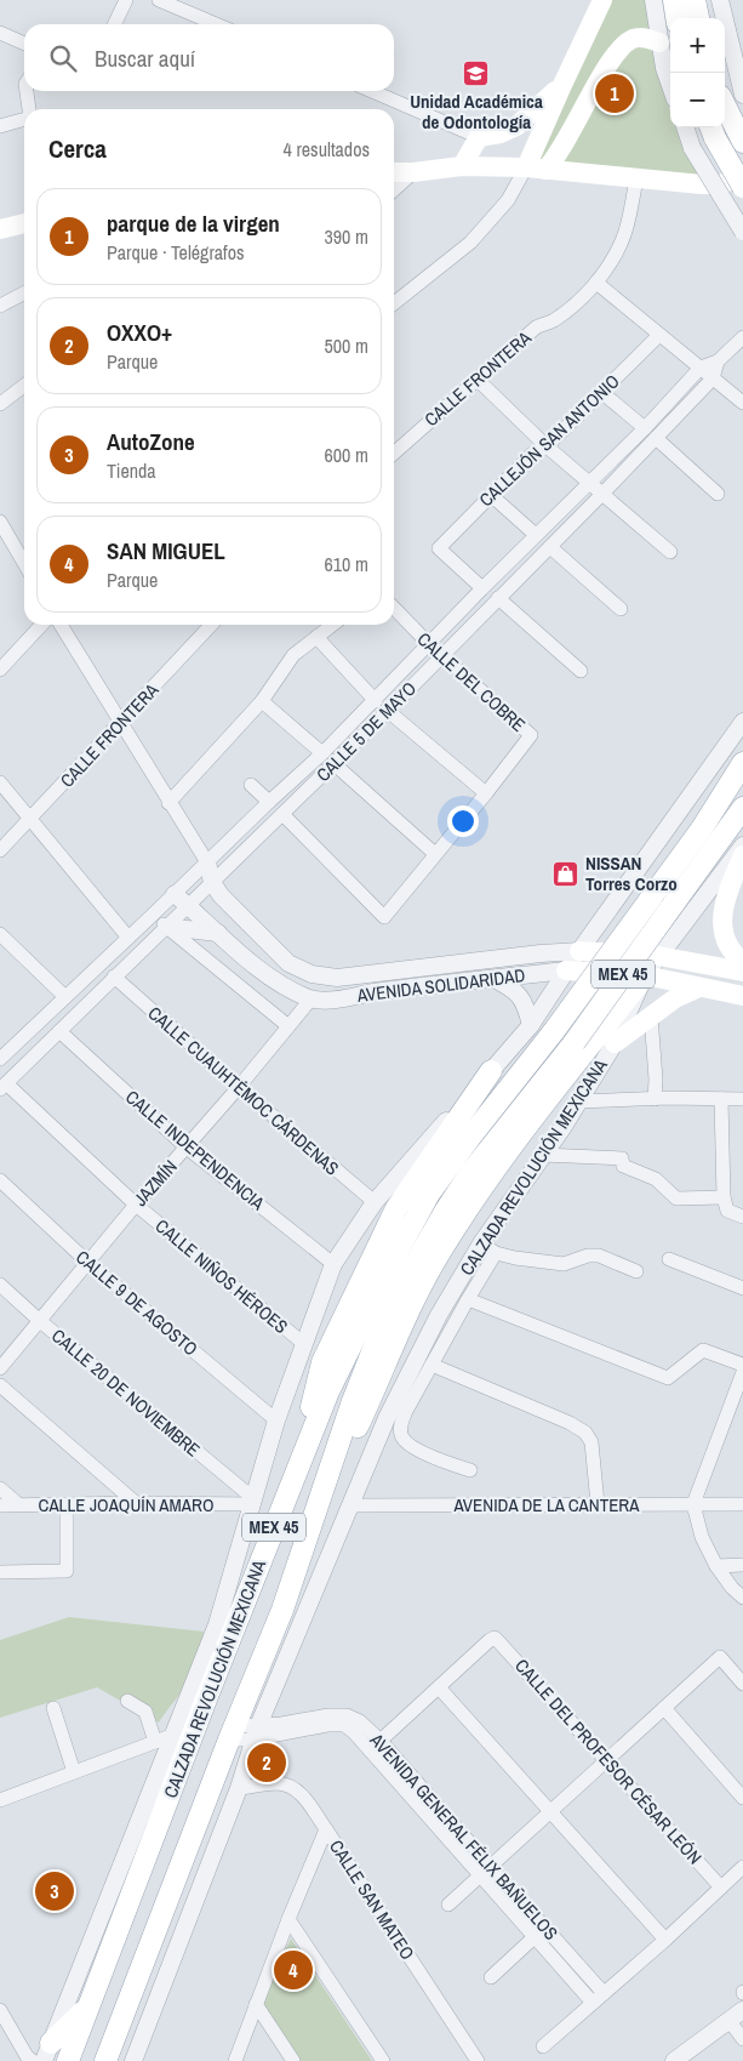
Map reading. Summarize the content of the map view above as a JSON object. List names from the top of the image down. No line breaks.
{"streets":{"main road":["MEX 45","AVENIDA SOLIDARIDAD","CALZADA REVOLUCIÓN MEXICANA"],"street":["CALLE FRONTERA","CALLEJÓN SAN ANTONIO","CALLE DEL COBRE","CALLE 5 DE MAYO","CALLE CUAUHTÉMOC CÁRDENAS","CALLE INDEPENDENCIA","JAZMÍN","CALLE NIÑOS HÉROES","CALLE 9 DE AGOSTO","CALLE 20 DE NOVIEMBRE","CALLE JOAQUÍN AMARO","AVENIDA DE LA CANTERA","CALLE DEL PROFESOR CÉSAR LEÓN","AVENIDA GENERAL FÉLIX BAÑUELOS","CALLE SAN MATEO"]},"crossings":[["CALLEJÓN SAN ANTONIO","CALLE 5 DE MAYO"],["CALLE DEL COBRE","CALLE 5 DE MAYO"],["CALLE 5 DE MAYO","AVENIDA SOLIDARIDAD"],["CALLE 5 DE MAYO","CALLE CUAUHTÉMOC CÁRDENAS"],["CALLE 5 DE MAYO","CALLE INDEPENDENCIA"],["CALLE 5 DE MAYO","CALLE NIÑOS HÉROES"],["AVENIDA SOLIDARIDAD","CALZADA REVOLUCIÓN MEXICANA"],["AVENIDA SOLIDARIDAD","JAZMÍN"],["CALLE CUAUHTÉMOC CÁRDENAS","JAZMÍN"],["CALLE INDEPENDENCIA","JAZMÍN"],["CALZADA REVOLUCIÓN MEXICANA","AVENIDA DE LA CANTERA"],["CALZADA REVOLUCIÓN MEXICANA","AVENIDA GENERAL FÉLIX BAÑUELOS"],["CALZADA REVOLUCIÓN MEXICANA","CALLE SAN MATEO"],["JAZMÍN","CALLE NIÑOS HÉROES"],["JAZMÍN","CALLE 9 DE AGOSTO"],["JAZMÍN","CALLE 20 DE NOVIEMBRE"],["CALLE 20 DE NOVIEMBRE","CALLE JOAQUÍN AMARO"]],"places":{"school or university":["Unidad Académica de Odontología"],"shop":["NISSAN Torres Corzo"]},"page":{"map_buttons":["+","−"],"search":"Buscar aquí","pins":["1","2","3","4"],"heading":["Cerca","4 resultados"],"list":[{"mark":"1","name":"parque de la virgen","note":"Parque · Telégrafos","value":"390 m"},{"mark":"2","name":"OXXO+","note":"Parque","value":"500 m"},{"mark":"3","name":"AutoZone","note":"Tienda","value":"600 m"},{"mark":"4","name":"SAN MIGUEL","note":"Parque","value":"610 m"}]}}
